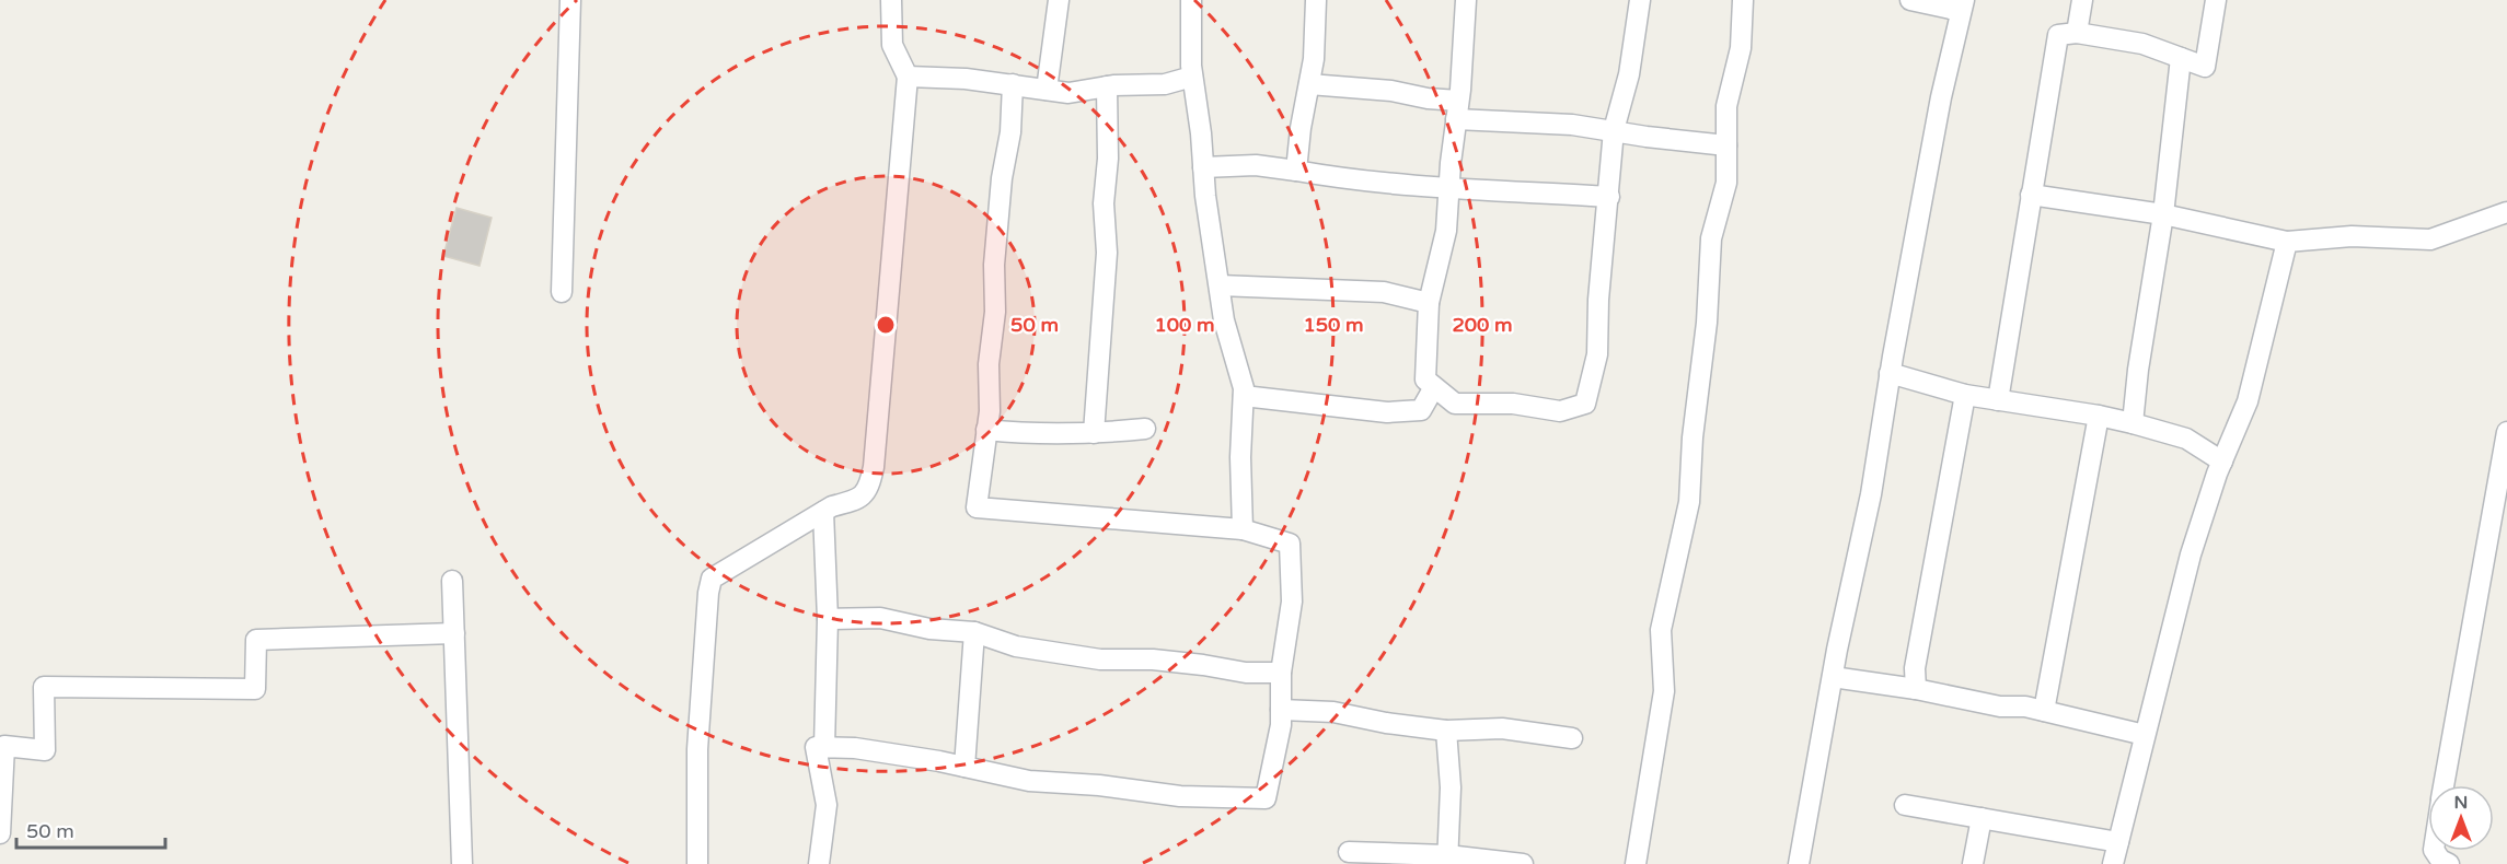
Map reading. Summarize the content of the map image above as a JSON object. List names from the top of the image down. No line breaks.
{"scale_bar":"50 m","north":"top","rings":["50 m","100 m","150 m","200 m"]}
